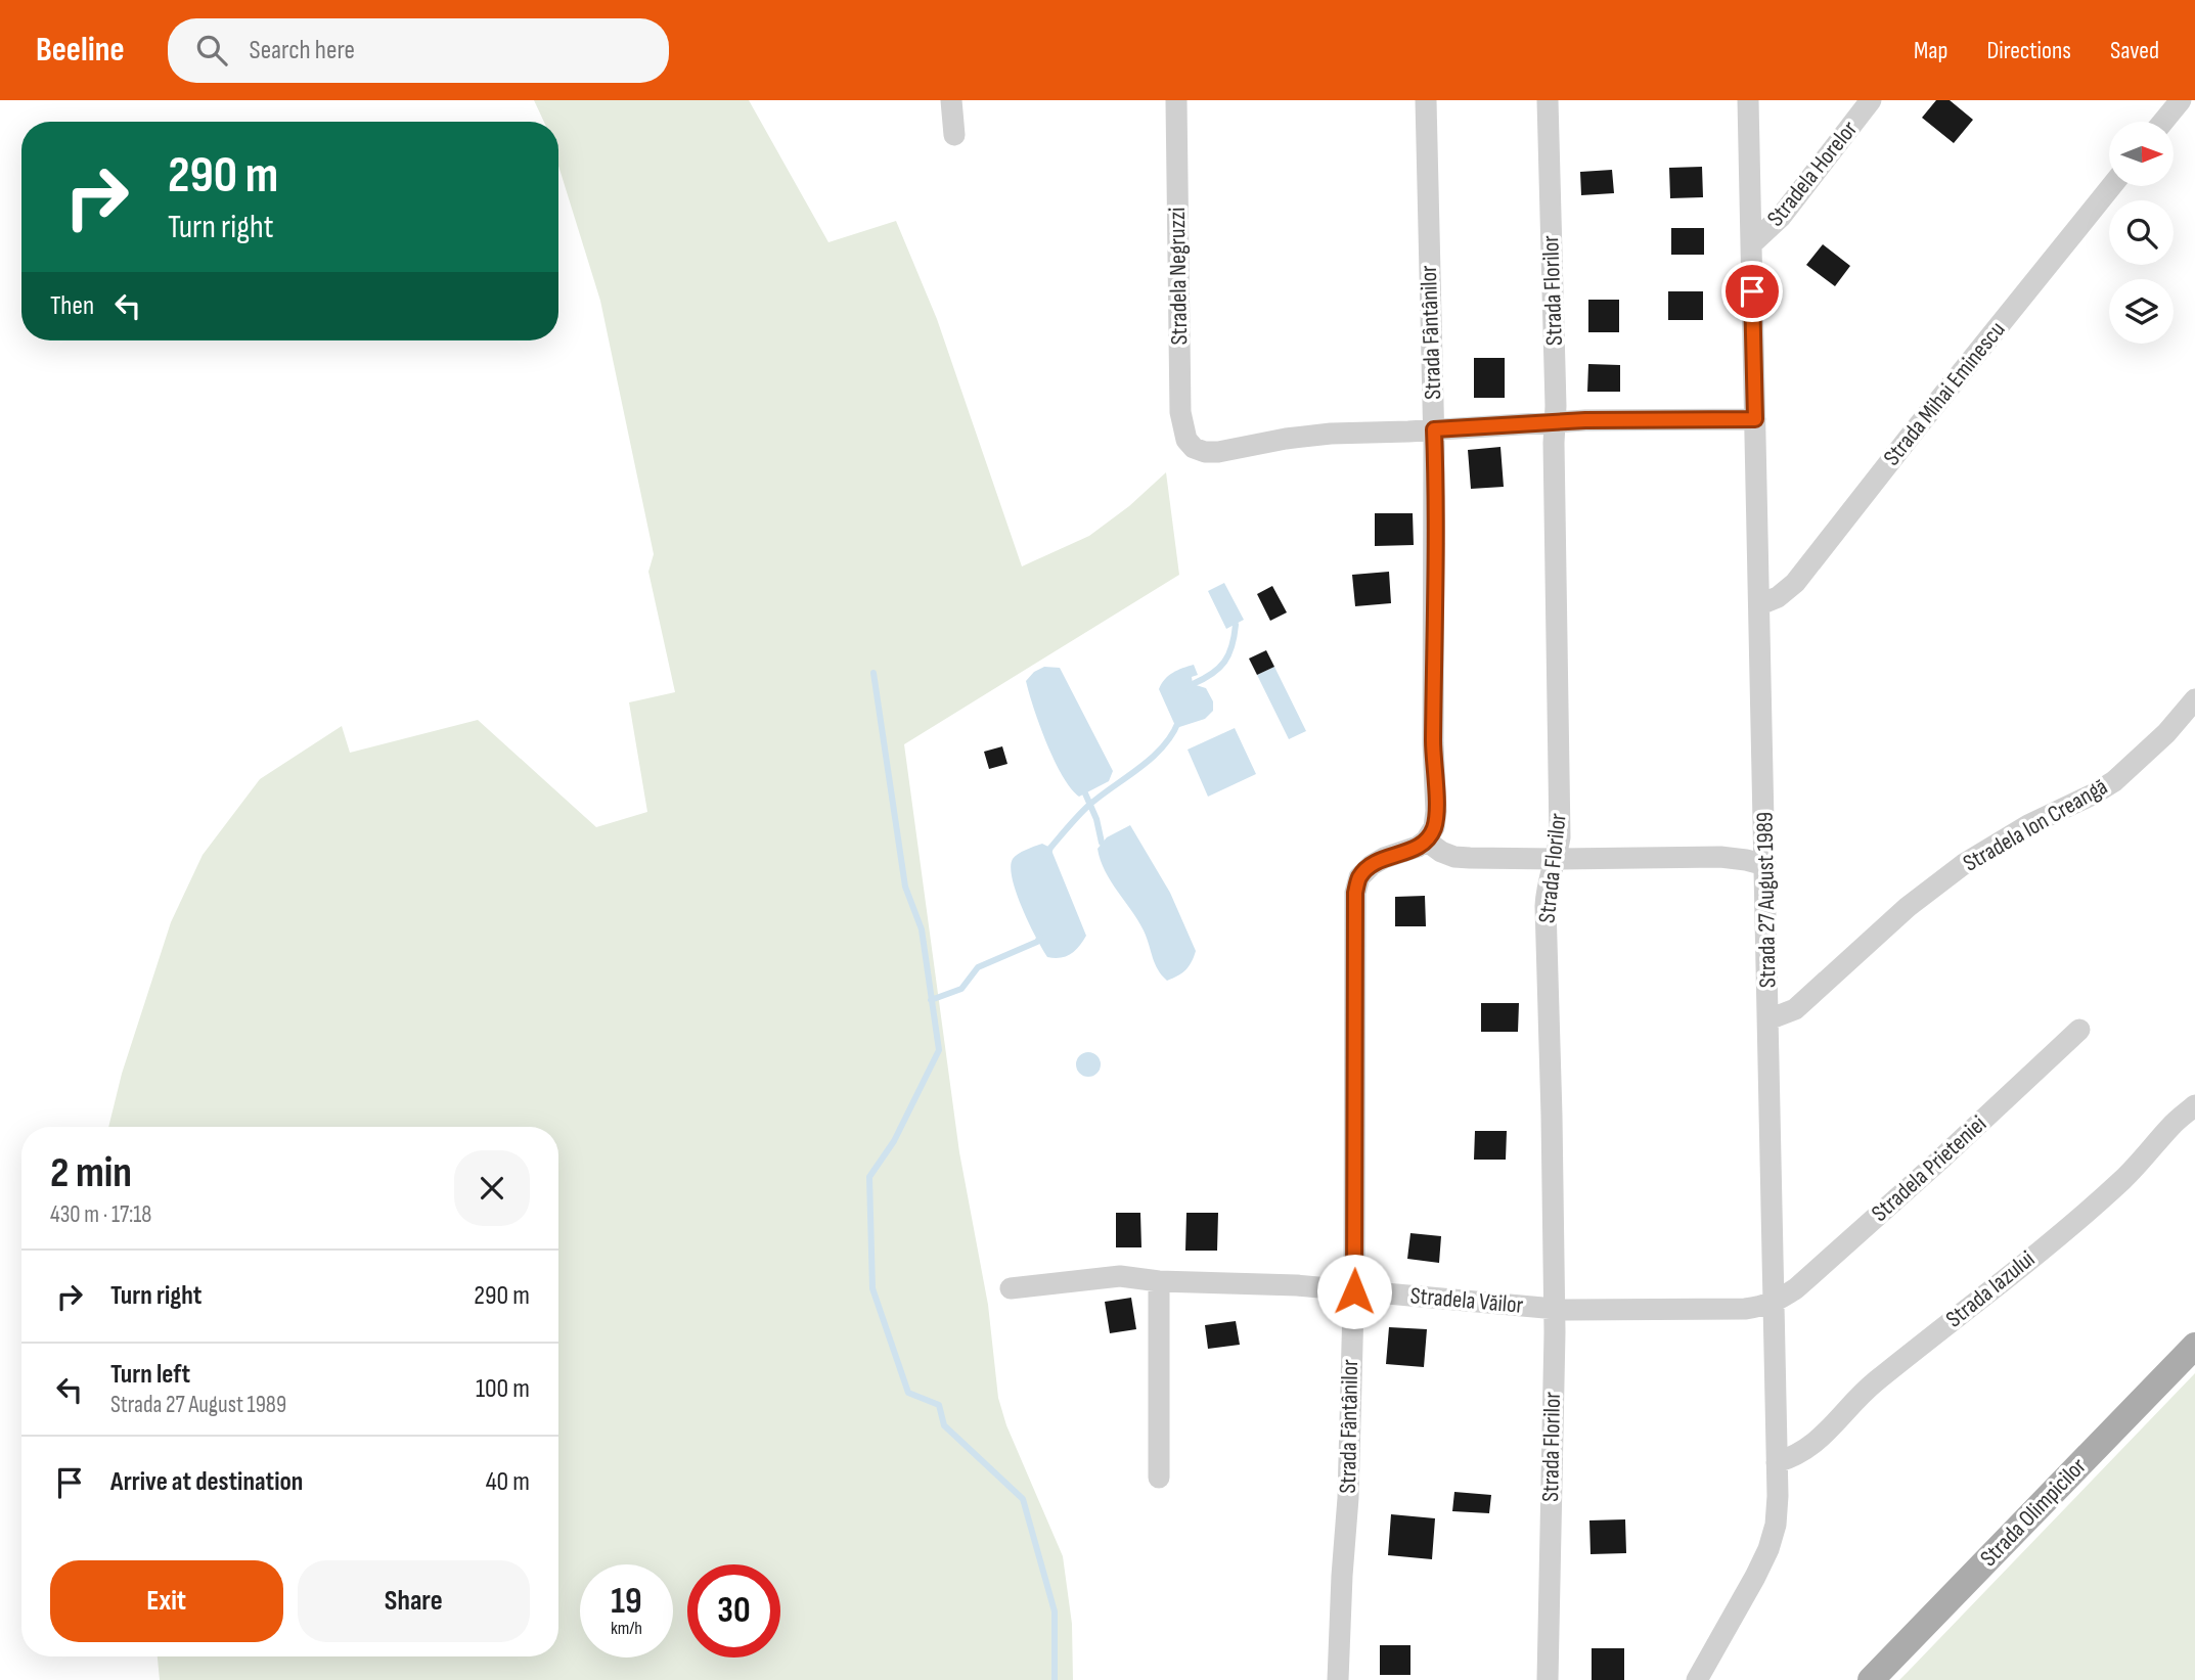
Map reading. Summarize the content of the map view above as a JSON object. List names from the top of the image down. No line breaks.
{"streets":{"main road":["Strada Olimpicilor"],"street":["Stradela Horelor","Stradela Negruzzi","Strada Florilor","Strada Fântânilor","Strada Mihai Eminescu","Stradela Ion Creangă","Strada 27 August 1989","Stradela Prieteniei","Strada Iazului","Stradela Văilor"]},"crossings":[["Stradela Horelor","Strada 27 August 1989"],["Stradela Negruzzi","Strada Fântânilor"],["Strada Florilor","Stradela Văilor"],["Strada Fântânilor","Stradela Văilor"],["Strada Mihai Eminescu","Strada 27 August 1989"],["Stradela Ion Creangă","Strada 27 August 1989"],["Strada 27 August 1989","Stradela Prieteniei"],["Strada 27 August 1989","Strada Iazului"],["Strada 27 August 1989","Stradela Văilor"],["Stradela Prieteniei","Stradela Văilor"]],"north":"right","page":{"header":"Beeline","search":"Search here","nav":["Map","Directions","Saved"],"turn":["290 m","Turn right"],"then":"Then","heading":["2 min","430 m · 17:18"],"list":[{"name":"Turn right","value":"290 m"},{"name":"Turn left","note":"Strada 27 August 1989","value":"100 m"},{"name":"Arrive at destination","value":"40 m"}],"buttons":["Exit","Share"],"speed":"19 km/h","limit":"30"}}
